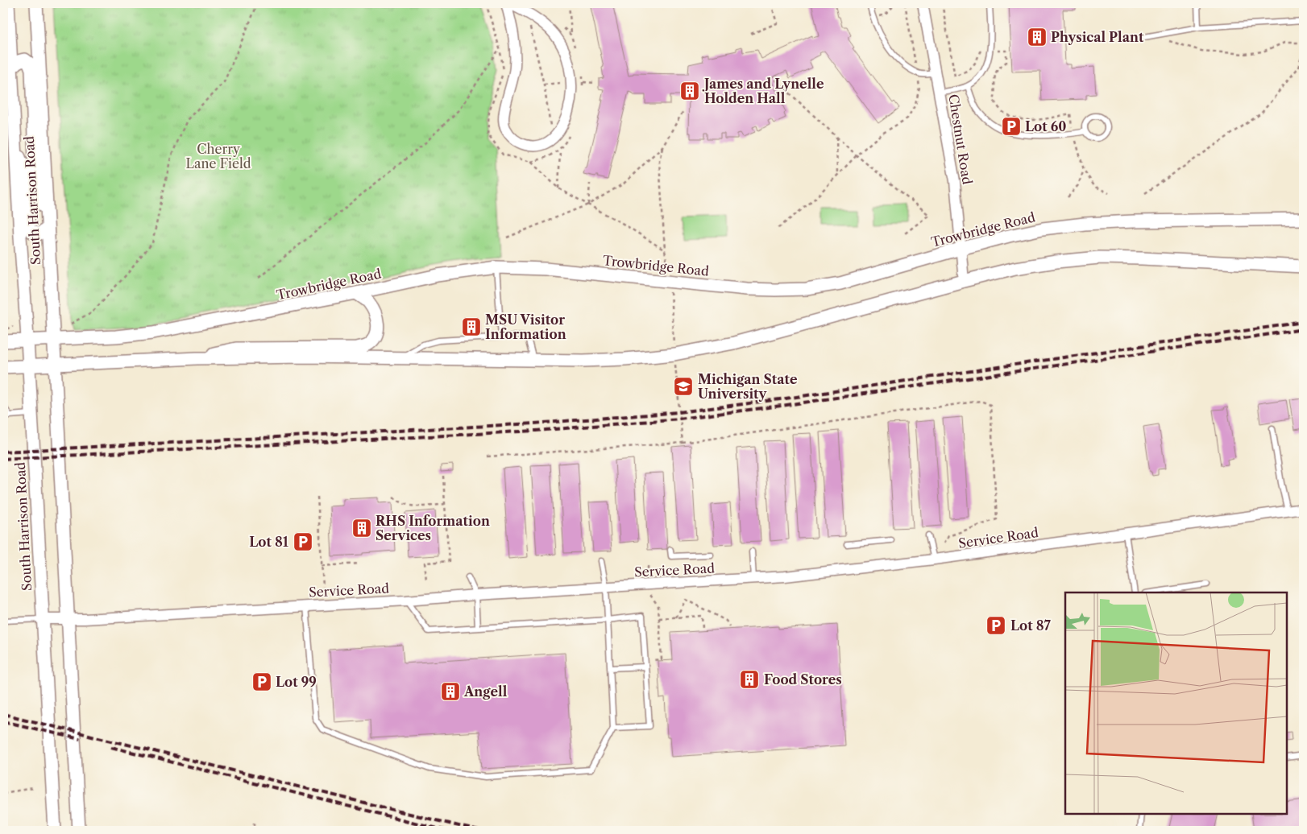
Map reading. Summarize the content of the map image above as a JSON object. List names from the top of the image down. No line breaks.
{"streets":{"street":["Chestnut Road","South Harrison Road","Trowbridge Road","Service Road"]},"crossings":[["Chestnut Road","Trowbridge Road"],["South Harrison Road","Trowbridge Road"],["South Harrison Road","Service Road"]],"parks":["Cherry Lane Field"],"places":{"building":["Physical Plant","James and Lynelle Holden Hall","MSU Visitor Information","RHS Information Services","Food Stores","Angell"],"parking":["Lot 60","Lot 81","Lot 87","Lot 99"],"school or university":["Michigan State University"]}}
